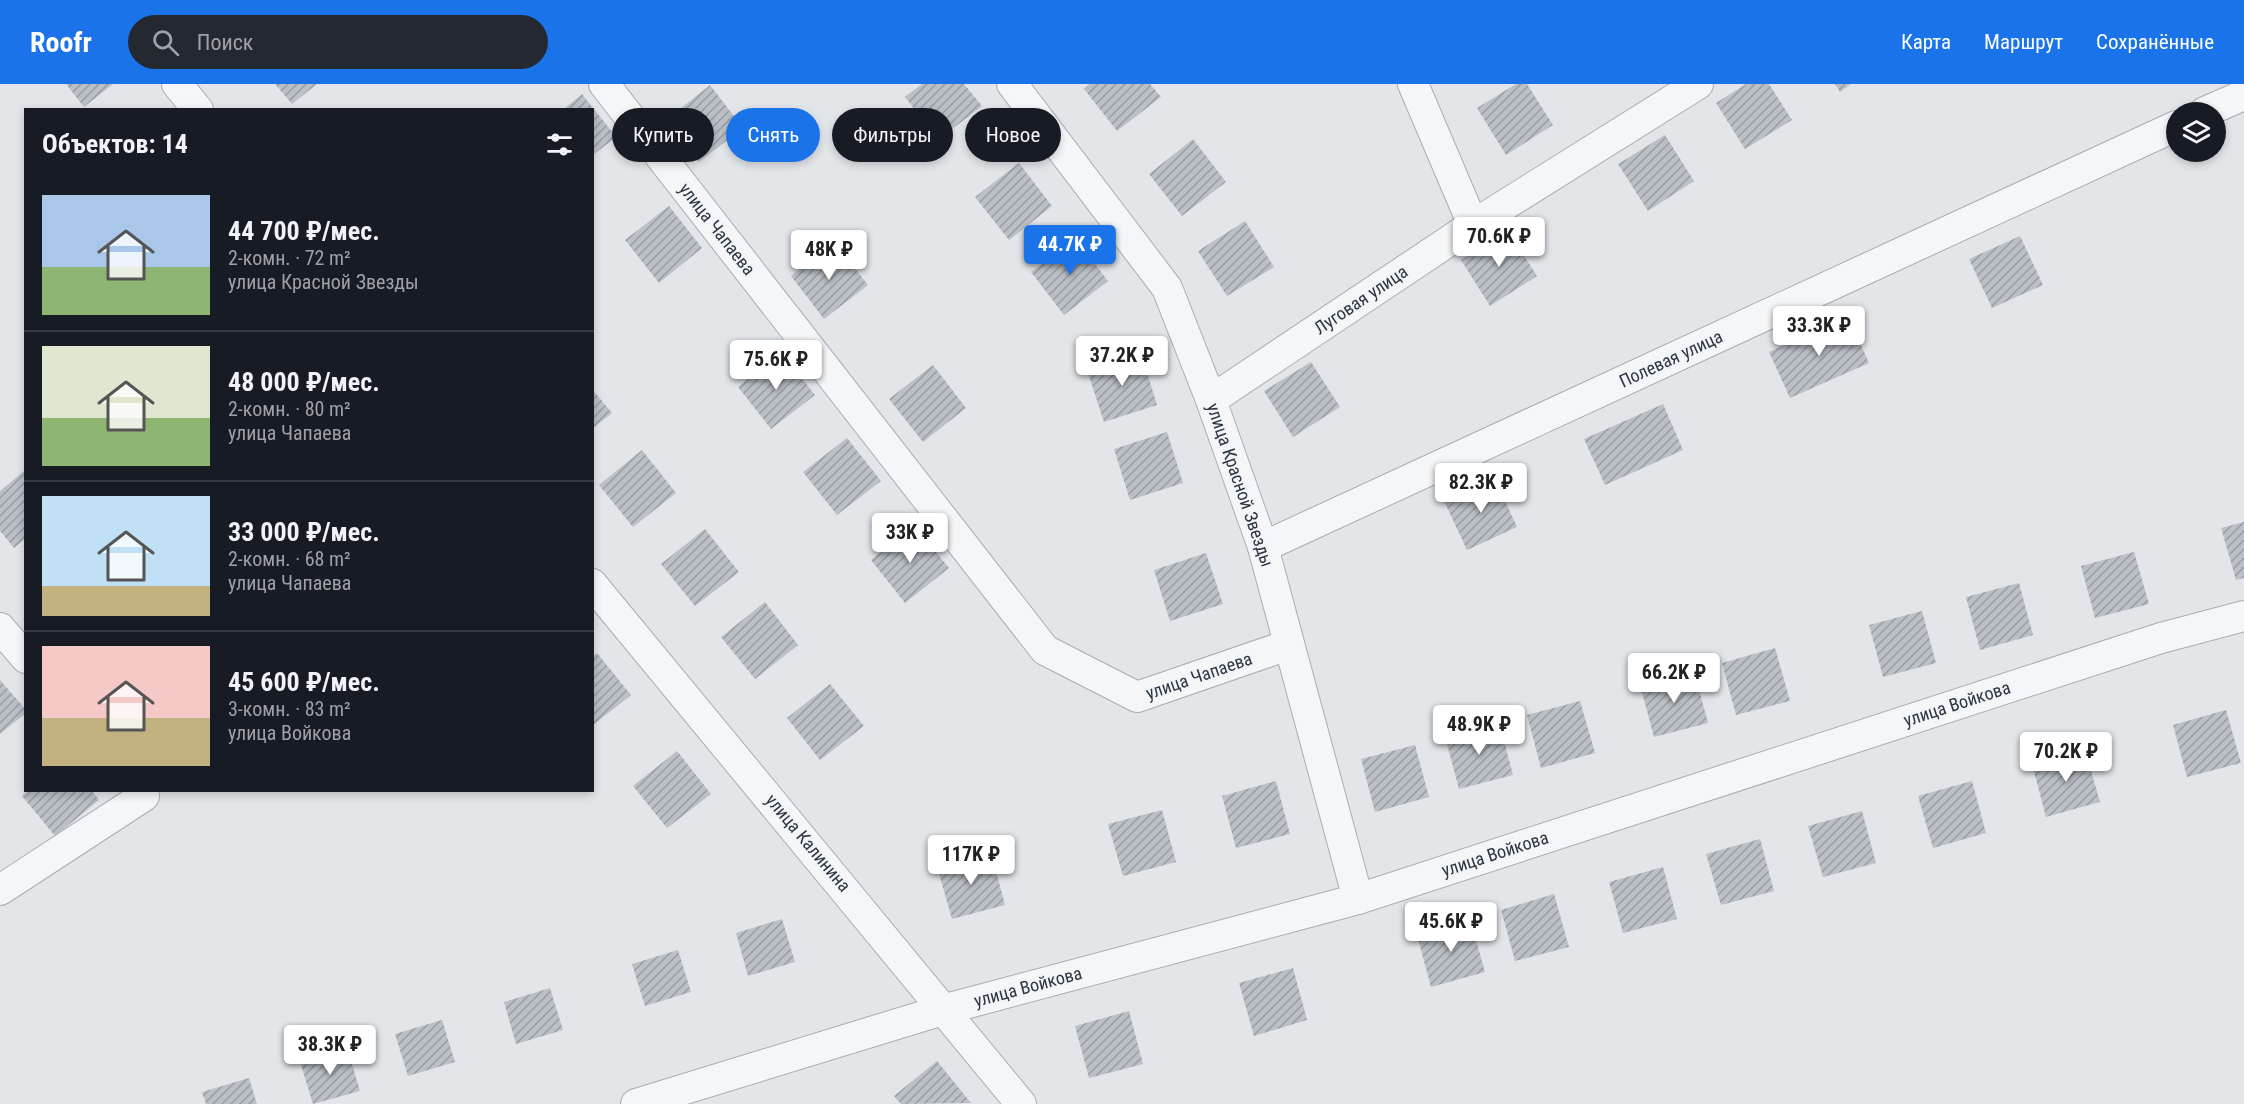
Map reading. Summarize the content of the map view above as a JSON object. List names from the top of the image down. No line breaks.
{"streets":{"street":["улица Чапаева","Луговая улица","Полевая улица","улица Красной Звезды","улица Войкова","улица Калинина"]},"crossings":[["улица Чапаева","улица Красной Звезды"],["Луговая улица","улица Красной Звезды"],["Полевая улица","улица Красной Звезды"],["улица Красной Звезды","улица Войкова"],["улица Войкова","улица Калинина"]],"page":{"header":"Roofr","search":"Поиск","nav":["Карта","Маршрут","Сохранённые"],"chip":["Купить","Снять","Фильтры","Новое"],"heading":"Объектов: 14","list":[{"name":"44 700 ₽/мес.","note":"2-комн. · 72 m² · улица Красной Звезды"},{"name":"48 000 ₽/мес.","note":"2-комн. · 80 m² · улица Чапаева"},{"name":"33 000 ₽/мес.","note":"2-комн. · 68 m² · улица Чапаева"},{"name":"45 600 ₽/мес.","note":"3-комн. · 83 m² · улица Войкова"}],"price":["70.6K ₽","44.7K ₽","48K ₽","33.3K ₽","37.2K ₽","75.6K ₽","82.3K ₽","33K ₽","66.2K ₽","48.9K ₽","70.2K ₽","117K ₽","45.6K ₽","38.3K ₽"]}}
